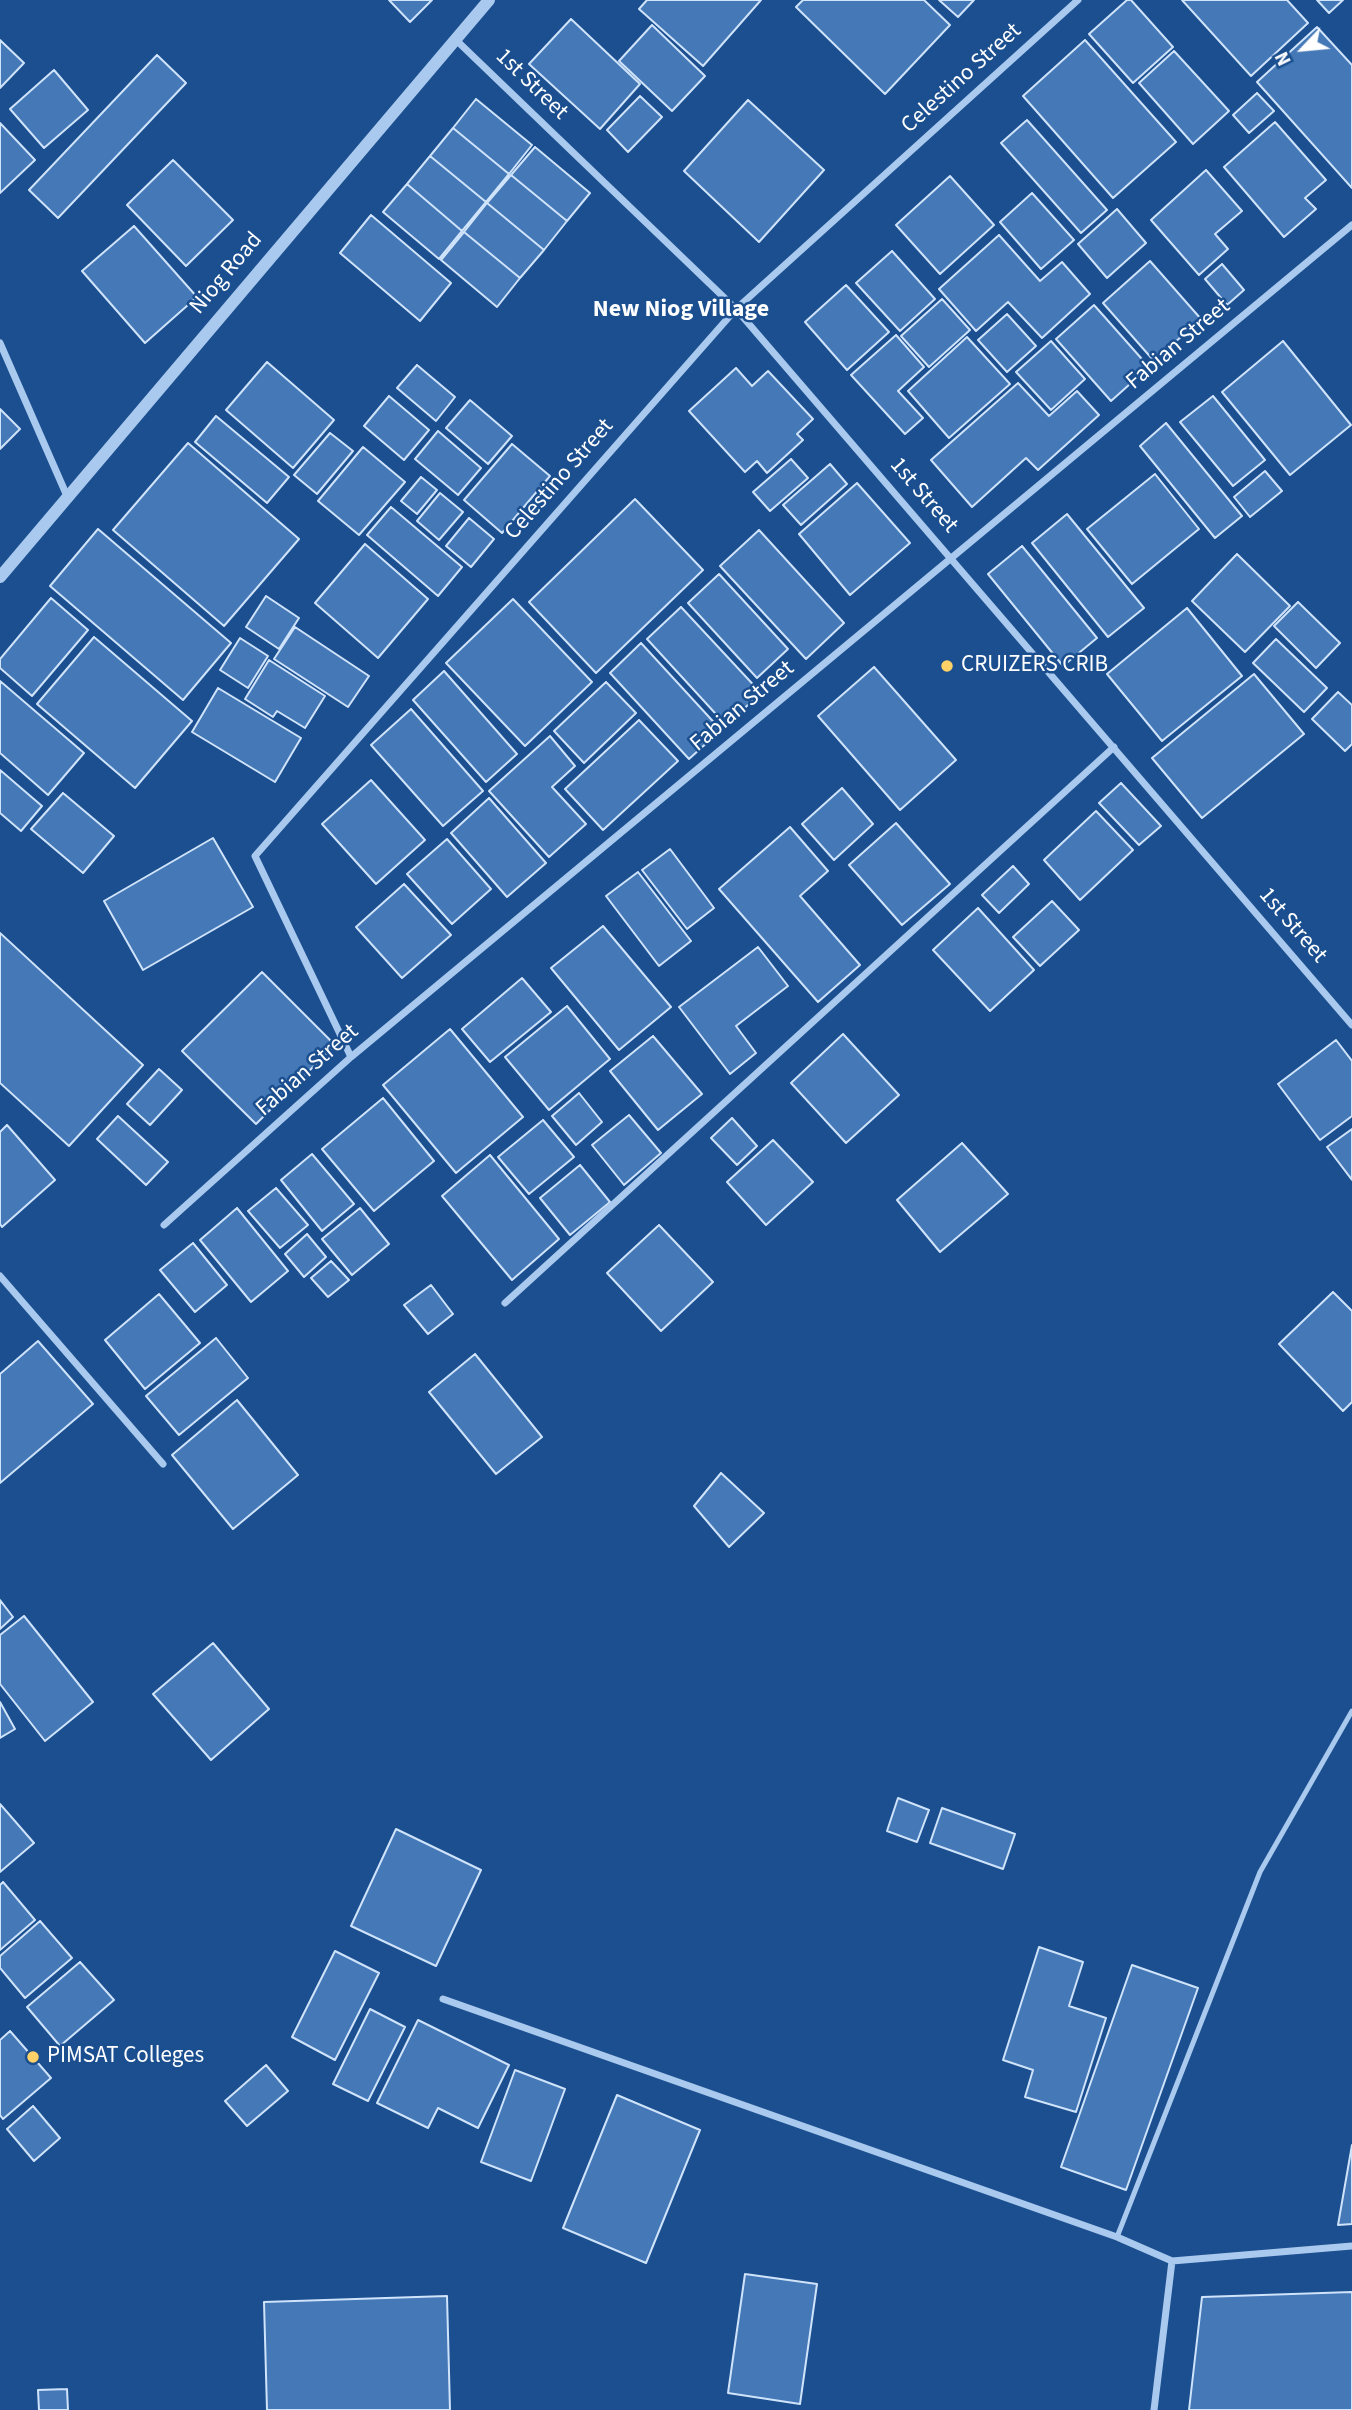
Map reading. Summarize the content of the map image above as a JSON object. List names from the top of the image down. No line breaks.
{"streets":{"street":["Celestino Street","1st Street","Niog Road","Fabian Street"]},"crossings":[["Celestino Street","1st Street"],["Celestino Street","Fabian Street"],["1st Street","Niog Road"],["1st Street","Fabian Street"]],"districts":["New Niog Village"],"places":["CRUIZERS CRIB","PIMSAT Colleges"],"north":"bottom left"}
